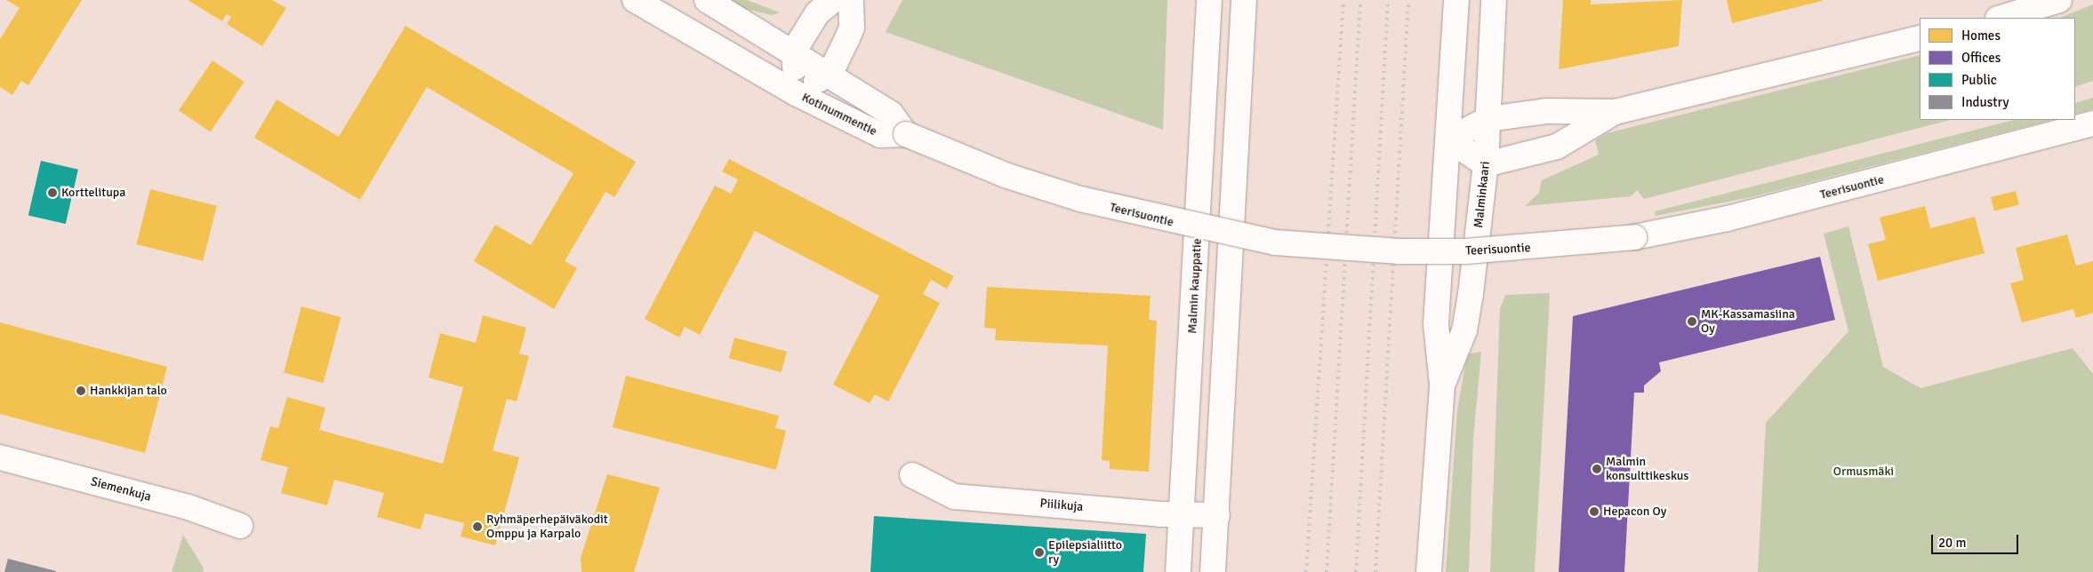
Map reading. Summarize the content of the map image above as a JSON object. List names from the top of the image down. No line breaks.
{"streets":{"main road":["Kotinummentie","Teerisuontie","Malminkaari","Malmin kauppatie","Siemenkuja","Piilikuja"]},"crossings":[["Kotinummentie","Teerisuontie"],["Malmin kauppatie","Piilikuja"]],"parks":["Ormusmäki"],"places":["Korttelitupa","MK-Kassamasiina Oy","Hankkijan talo","Malmin konsulttikeskus","Hepacon Oy","Ryhmäperhepäiväkodit Omppu ja Karpalo","Epilepsialiitto ry"],"legend":["Homes","Offices","Public","Industry"],"scale_bar":"20 m"}
